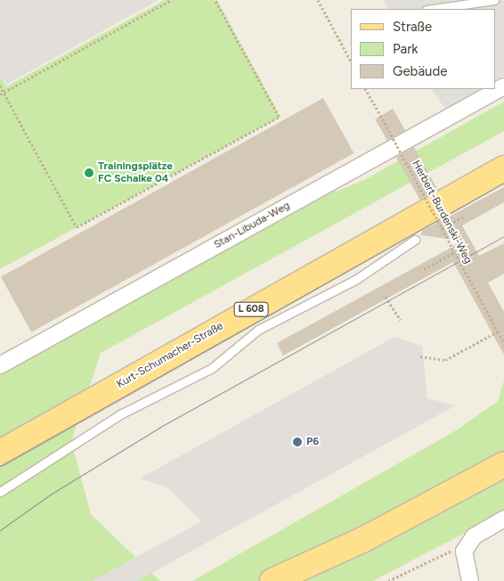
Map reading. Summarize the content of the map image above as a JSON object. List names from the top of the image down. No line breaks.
{"streets":{"main road":["L 608","Kurt-Schumacher-Straße"],"street":["Stan-Libuda-Weg"],"path":["Herbert-Burdenski-Weg"]},"places":["Trainingsplätze FC Schalke 04","P6"],"legend":["Straße","Park","Gebäude"]}
